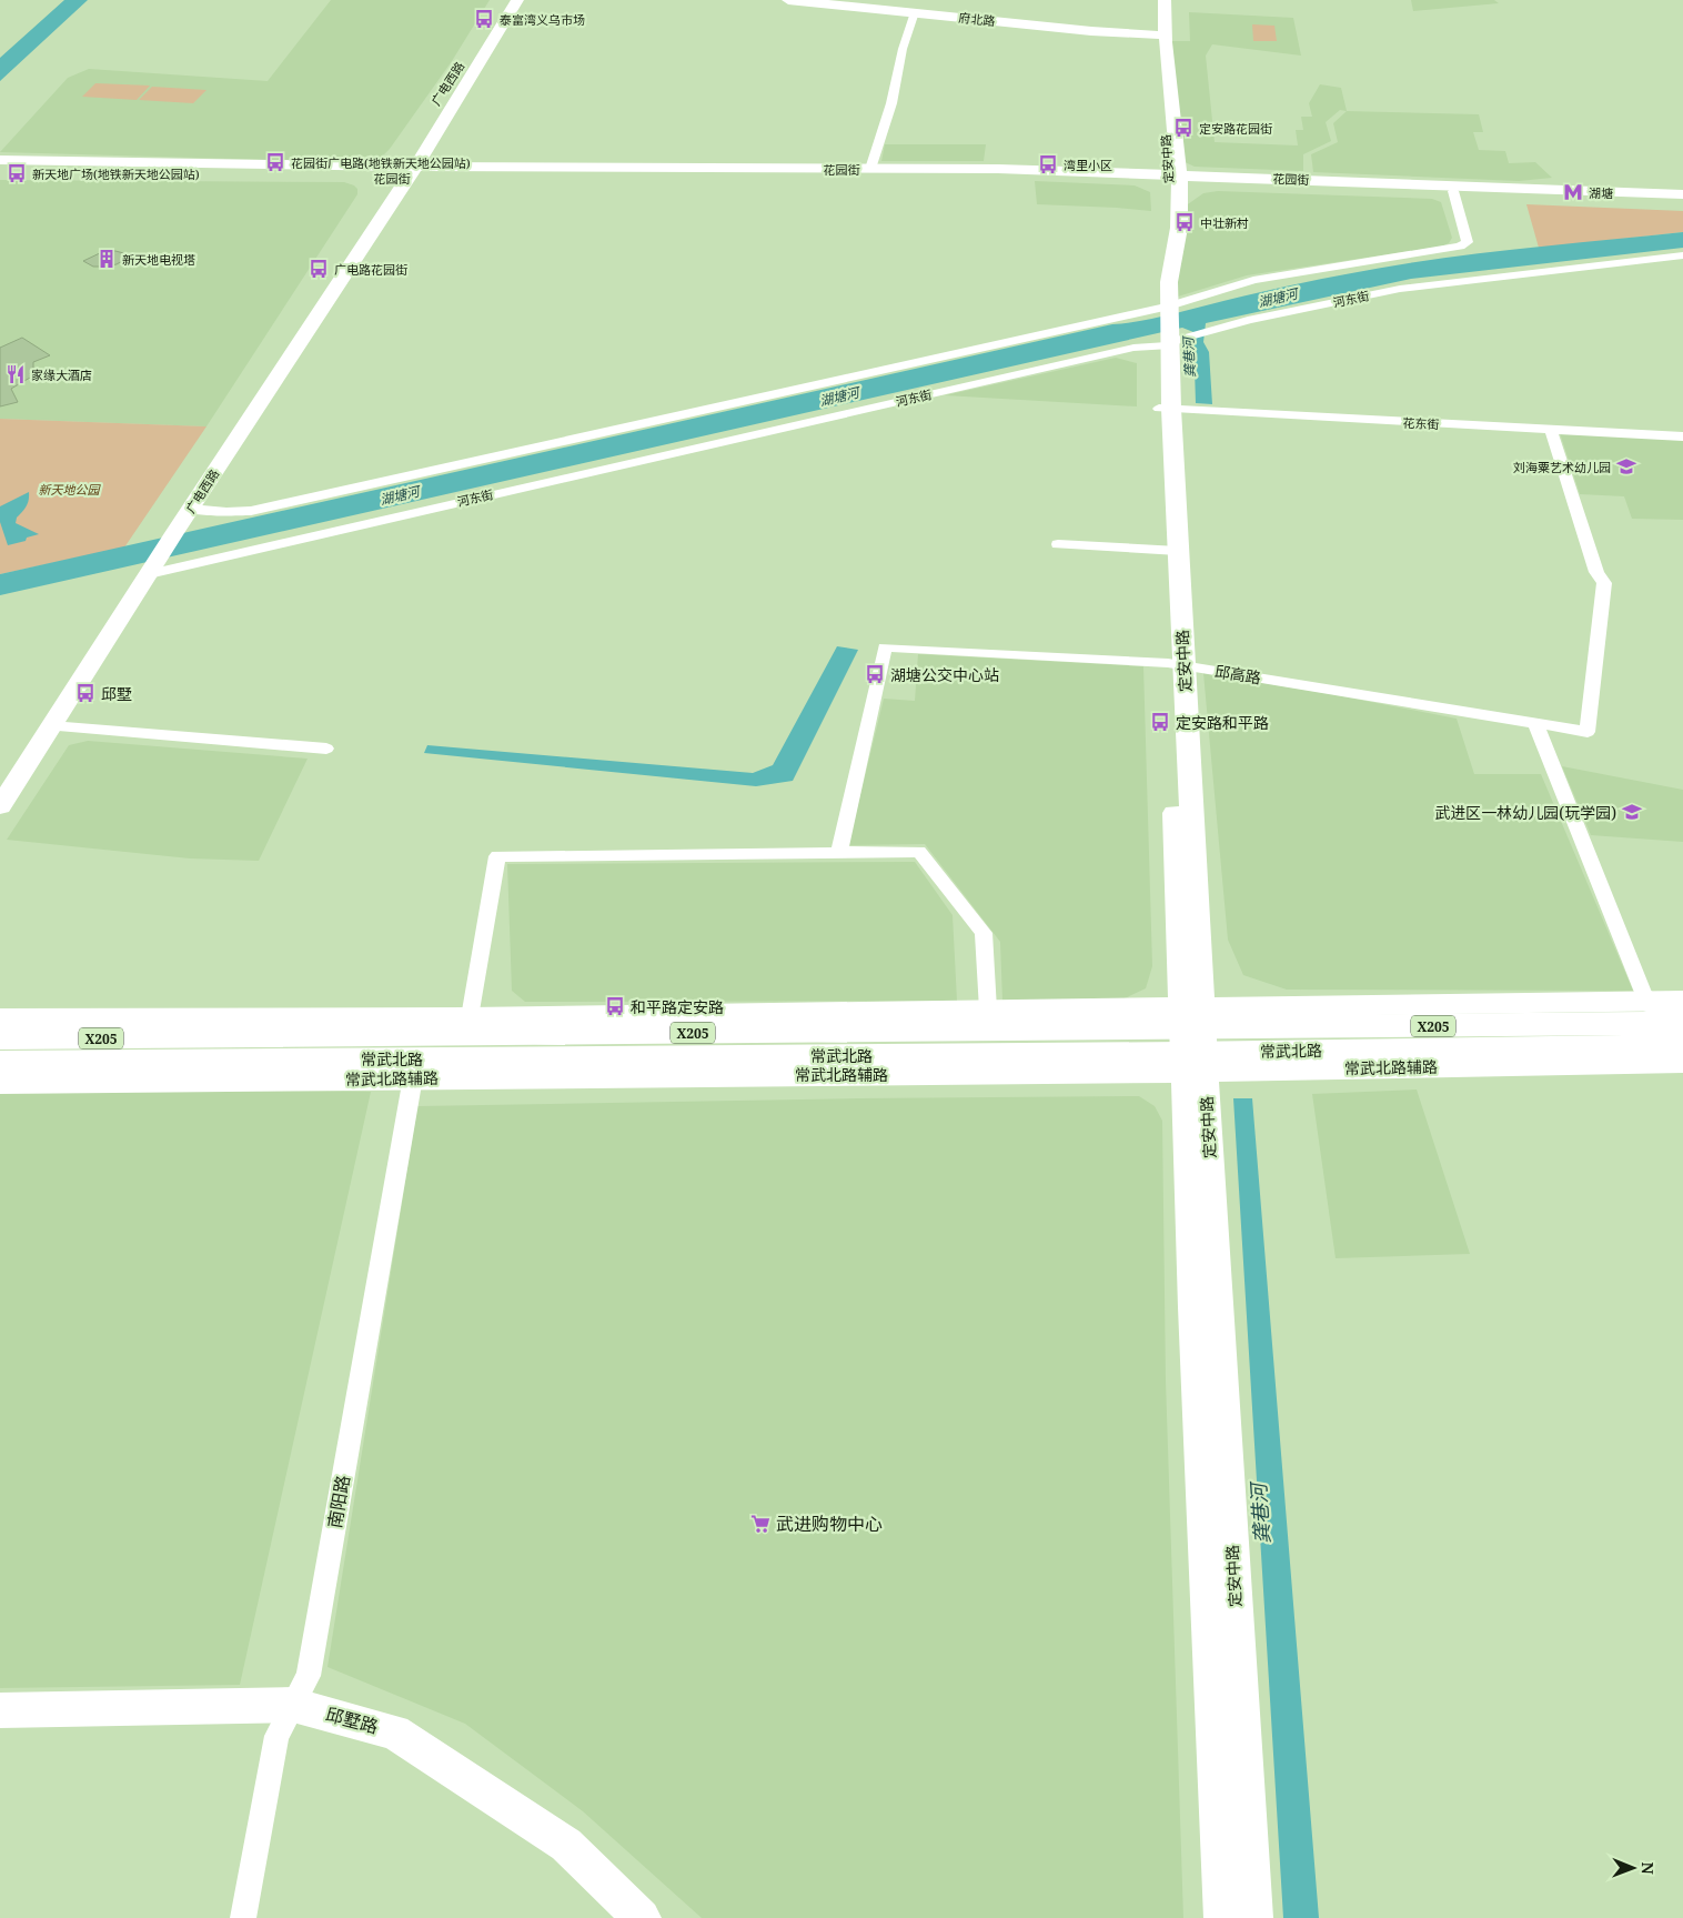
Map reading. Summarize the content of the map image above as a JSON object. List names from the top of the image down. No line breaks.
{"streets":{"main road":["府北路","广电西路","定安中路","花园街","X205","常武北路","常武北路辅路","邱墅路"],"street":["河东街","花东街","邱高路","南阳路"]},"crossings":[["府北路","定安中路"],["广电西路","花园街"],["广电西路","河东街"],["定安中路","花园街"],["定安中路","河东街"],["定安中路","花东街"],["定安中路","邱高路"],["定安中路","常武北路"],["定安中路","常武北路辅路"],["花东街","邱高路"],["常武北路","常武北路辅路"],["常武北路辅路","南阳路"],["南阳路","邱墅路"]],"water":["湖塘河","龚巷河"],"parks":["新天地公园"],"places":{"bus stop":["泰富湾义乌市场","定安路花园街","花园街广电路(地铁新天地公园站)","湾里小区","新天地广场(地铁新天地公园站)","中壮新村","广电路花园街","湖塘公交中心站","邱墅","定安路和平路","和平路定安路"],"metro station":["湖塘"],"building":["新天地电视塔"],"restaurant":["家缘大酒店"],"school or university":["刘海粟艺术幼儿园","武进区一林幼儿园(玩学园)"],"supermarket":["武进购物中心"]},"north":"right"}
